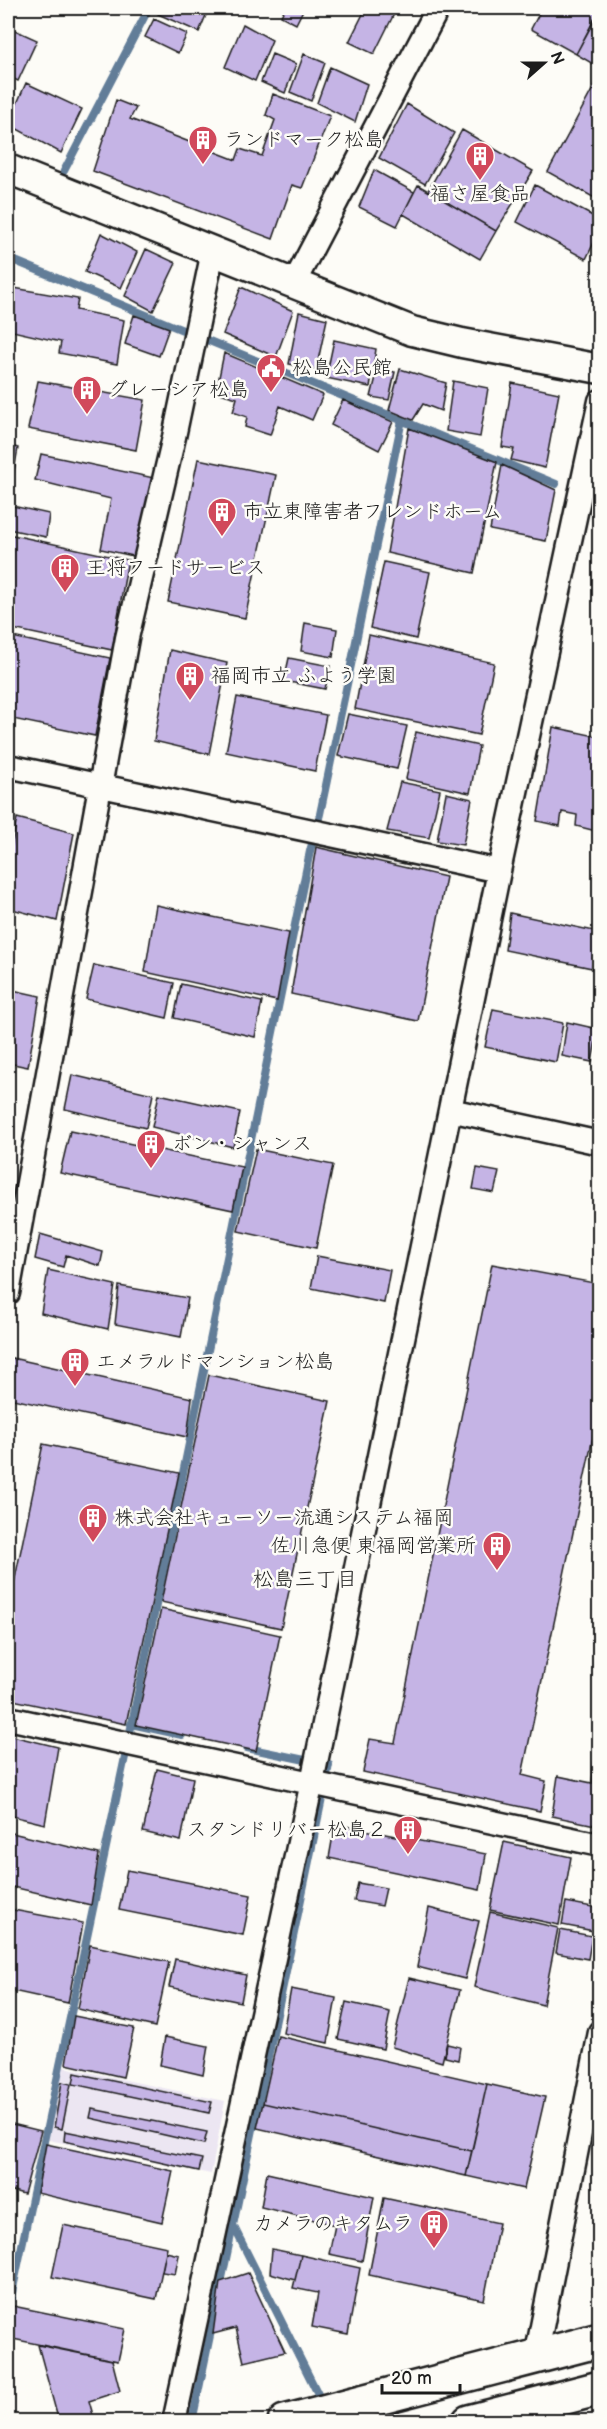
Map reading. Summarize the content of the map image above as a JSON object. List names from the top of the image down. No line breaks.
{"districts":["松島三丁目"],"places":{"building":["ランドマーク松島","福さ屋食品","グレーシア松島","市立東障害者フレンドホーム","王将フードサービス","福岡市立 ふよう学園","ボン・シャンス","エメラルドマンション松島","株式会社キューソー流通システム福岡","佐川急便 東福岡営業所","スタンドリバー松島２","カメラのキタムラ"],"public building":["松島公民館"]},"scale_bar":"20 m","north":"right"}
